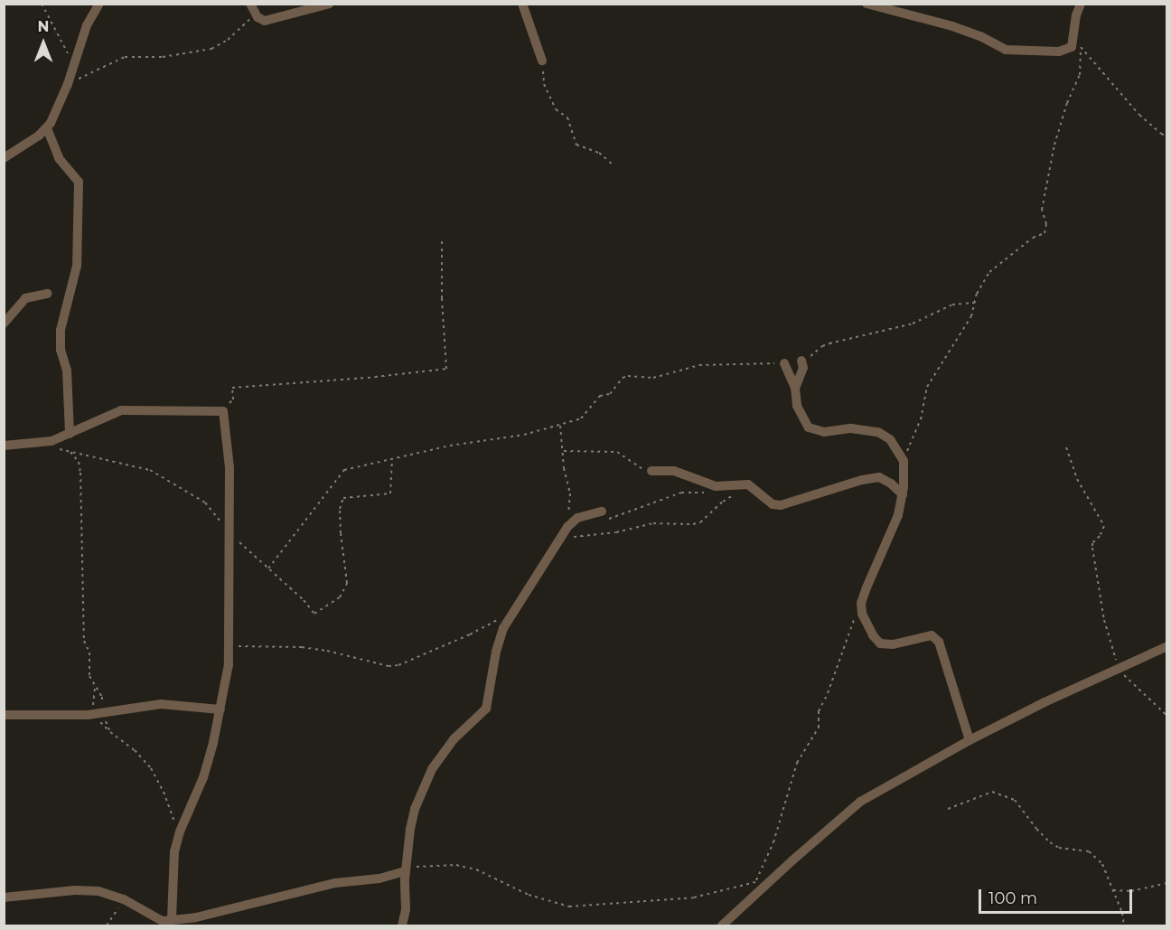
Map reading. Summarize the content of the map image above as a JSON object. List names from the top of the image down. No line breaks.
{"scale_bar":"100 m","north":"top"}
